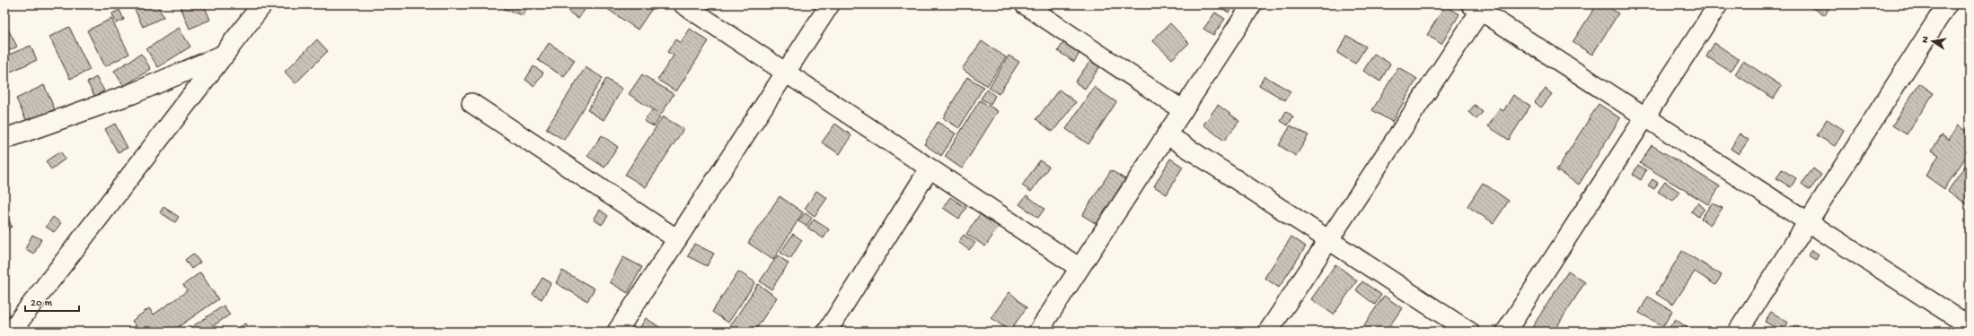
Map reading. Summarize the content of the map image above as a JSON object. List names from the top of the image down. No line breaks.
{"scale_bar":"20 m","north":"left"}
